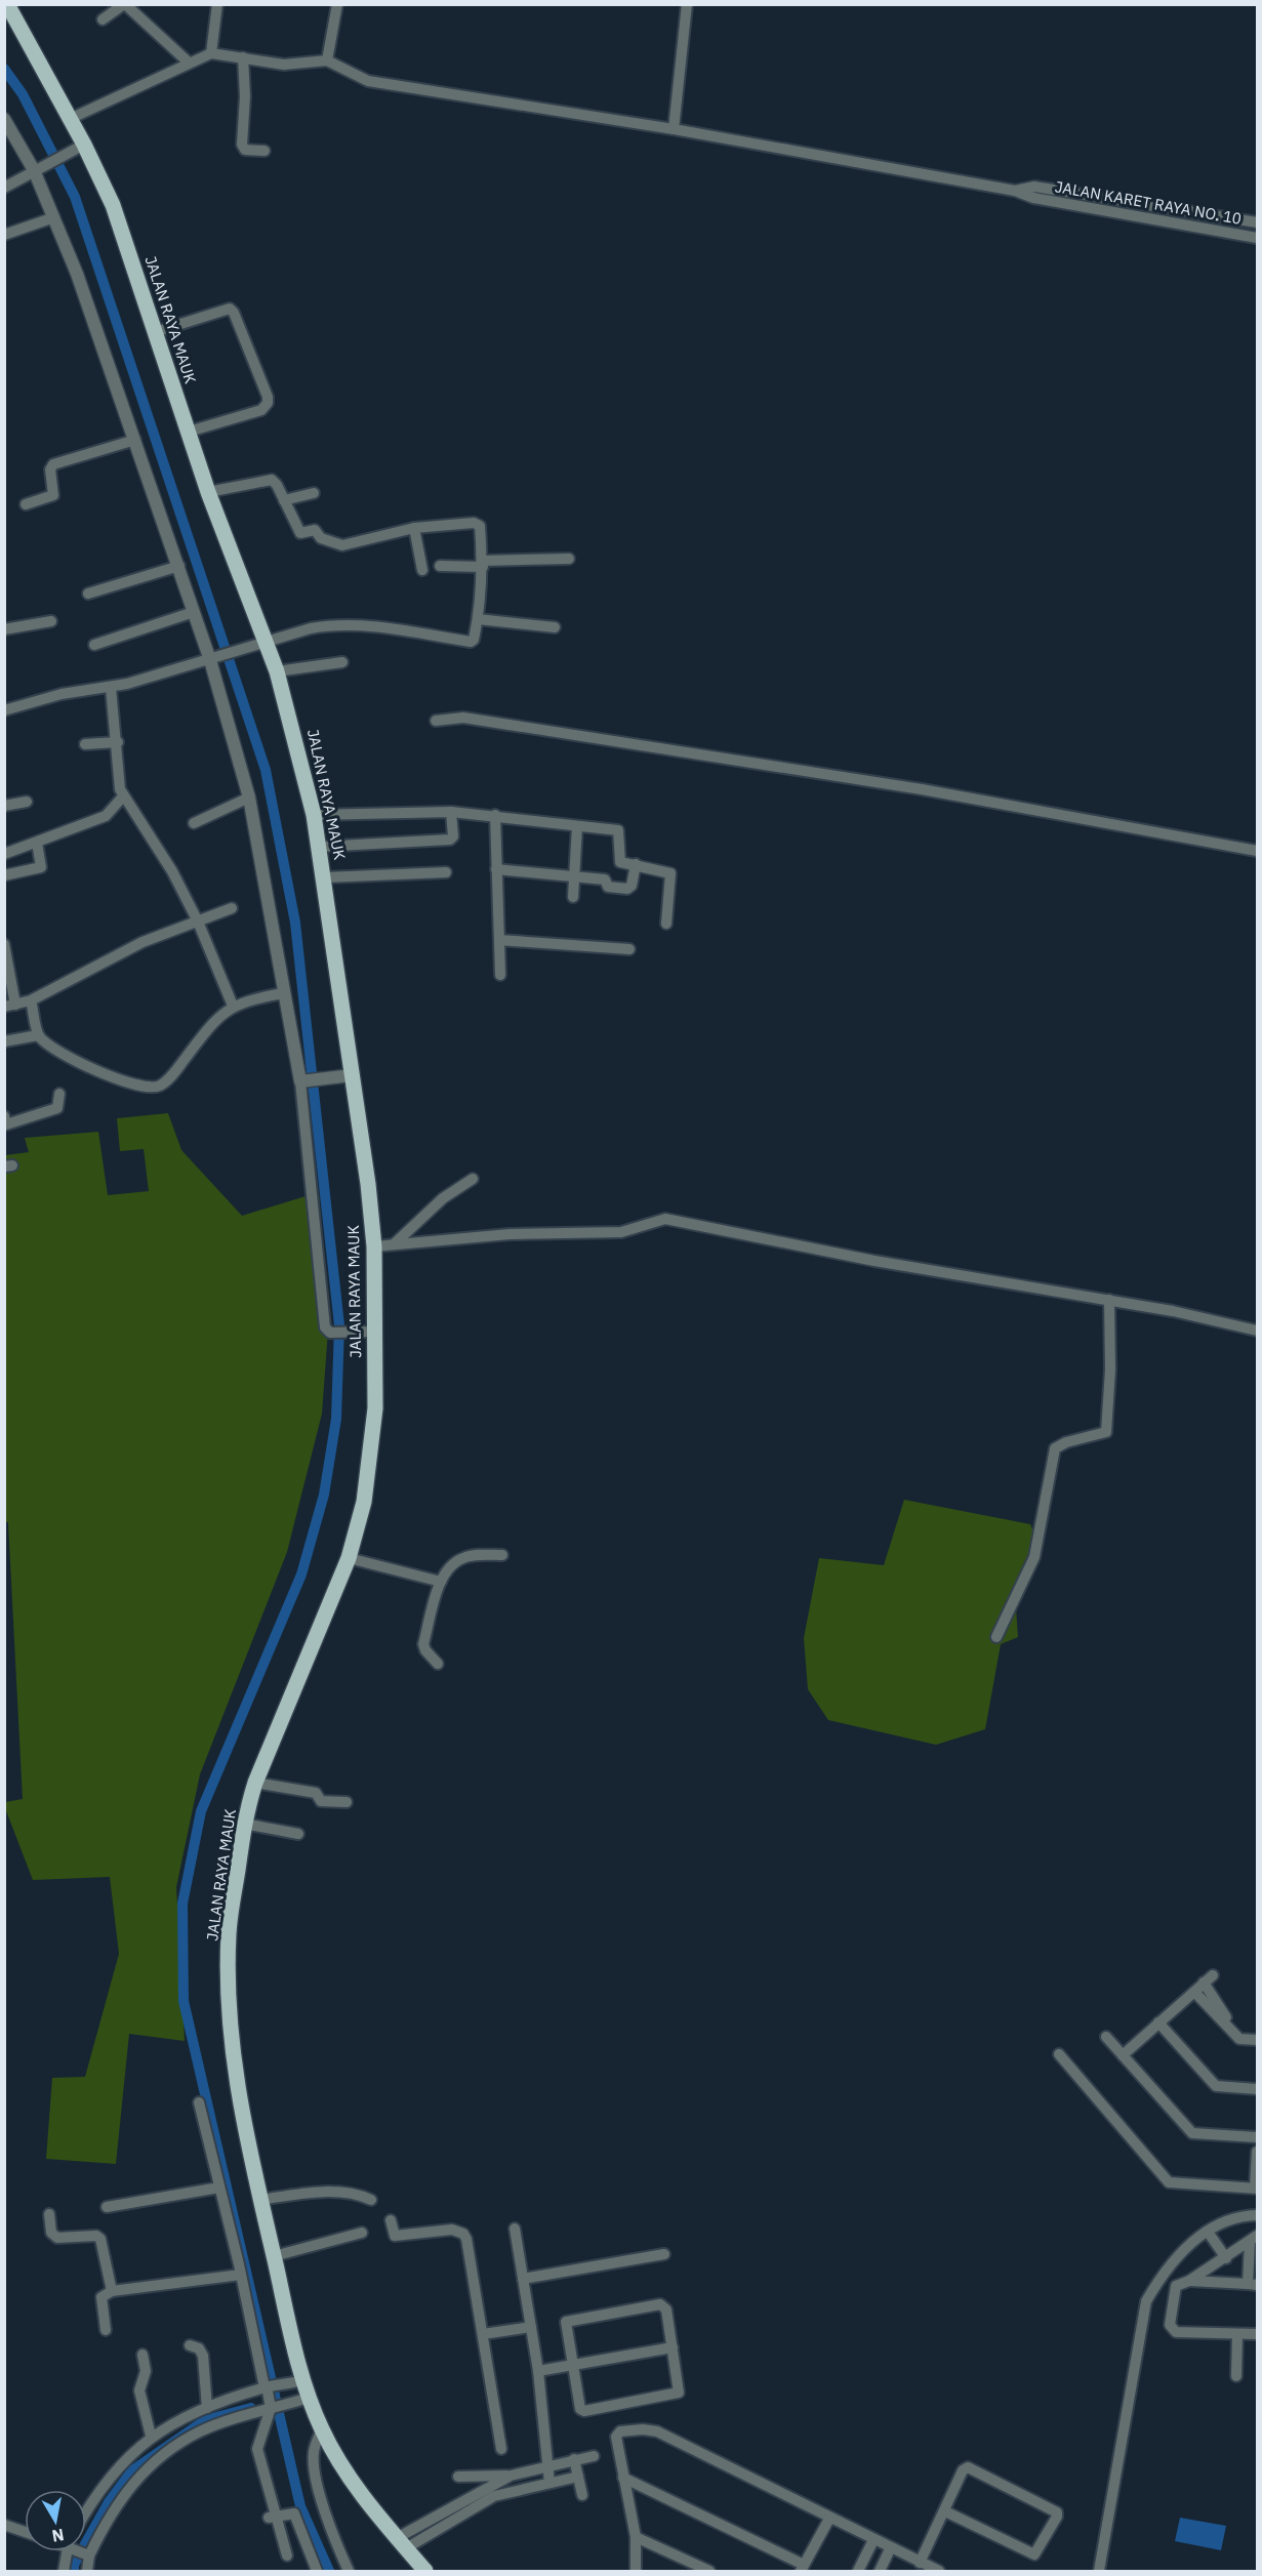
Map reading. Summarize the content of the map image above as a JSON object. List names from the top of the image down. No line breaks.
{"streets":{"main road":["JALAN RAYA MAUK"],"street":["JALAN KARET RAYA NO. 10"]},"north":"bottom"}
